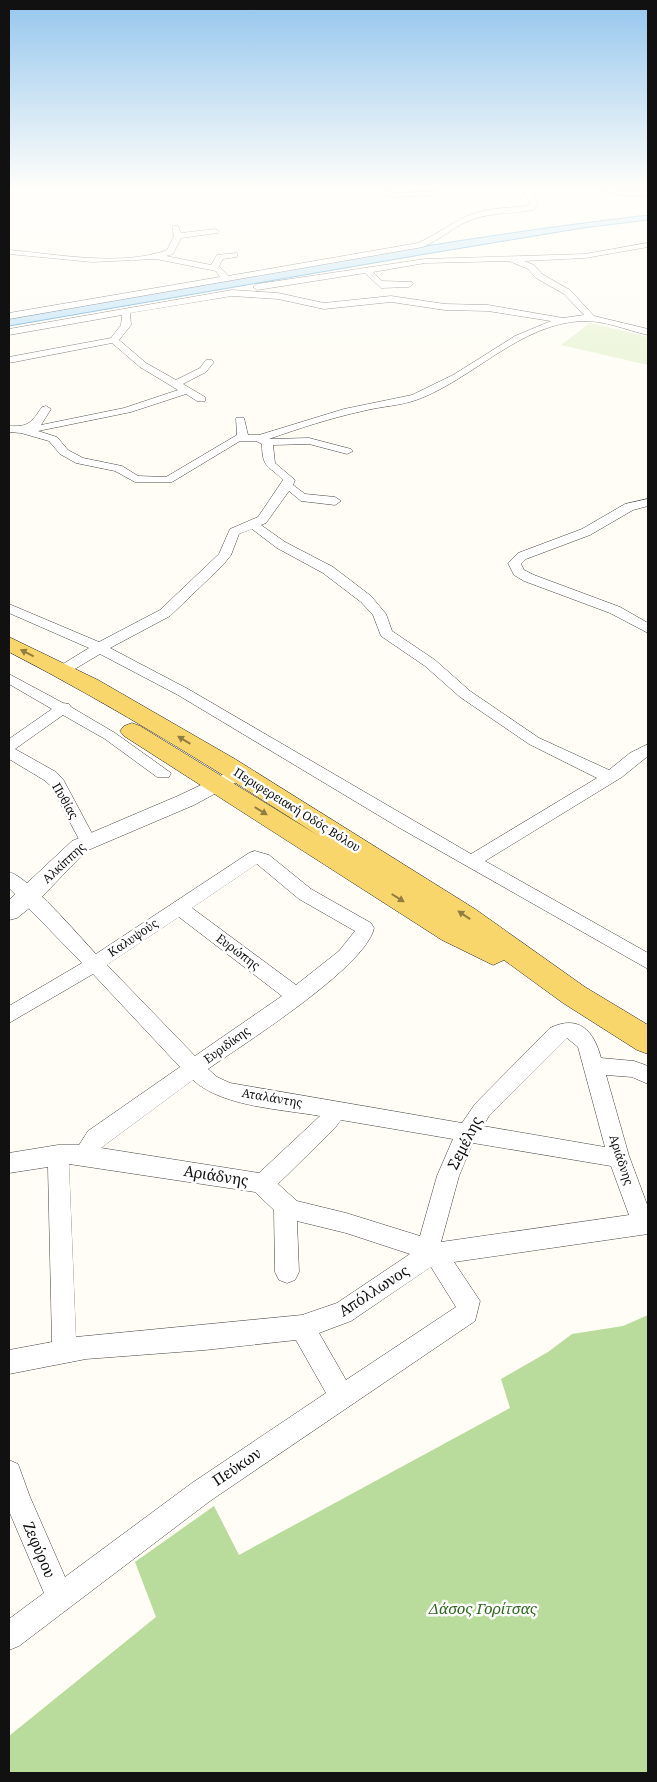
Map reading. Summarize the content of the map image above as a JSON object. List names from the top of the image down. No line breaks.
{"streets":{"main road":["Περιφερειακή Οδός Βόλου"],"street":["Πυθίας","Αλκίππης","Καλυψούς","Ευρώπης","Ευριδίκης","Αταλάντης","Σεμέλης","Αριάδνης","Απόλλωνος","Πεύκων","Ζεφύρου"]},"crossings":[["Πυθίας","Αλκίππης"],["Περιφερειακή Οδός Βόλου","Αλκίππης"],["Αλκίππης","Αταλάντης"],["Καλυψούς","Ευρώπης"],["Καλυψούς","Ευριδίκης"],["Καλυψούς","Αταλάντης"],["Ευρώπης","Ευριδίκης"],["Ευριδίκης","Αταλάντης"],["Ευριδίκης","Αριάδνης"],["Αταλάντης","Σεμέλης"],["Αταλάντης","Αριάδνης"],["Σεμέλης","Αριάδνης"],["Σεμέλης","Απόλλωνος"],["Σεμέλης","Πεύκων"],["Αριάδνης","Απόλλωνος"],["Αριάδνης","Πεύκων"],["Απόλλωνος","Πεύκων"],["Πεύκων","Ζεφύρου"]],"parks":["Δάσος Γορίτσας"]}
